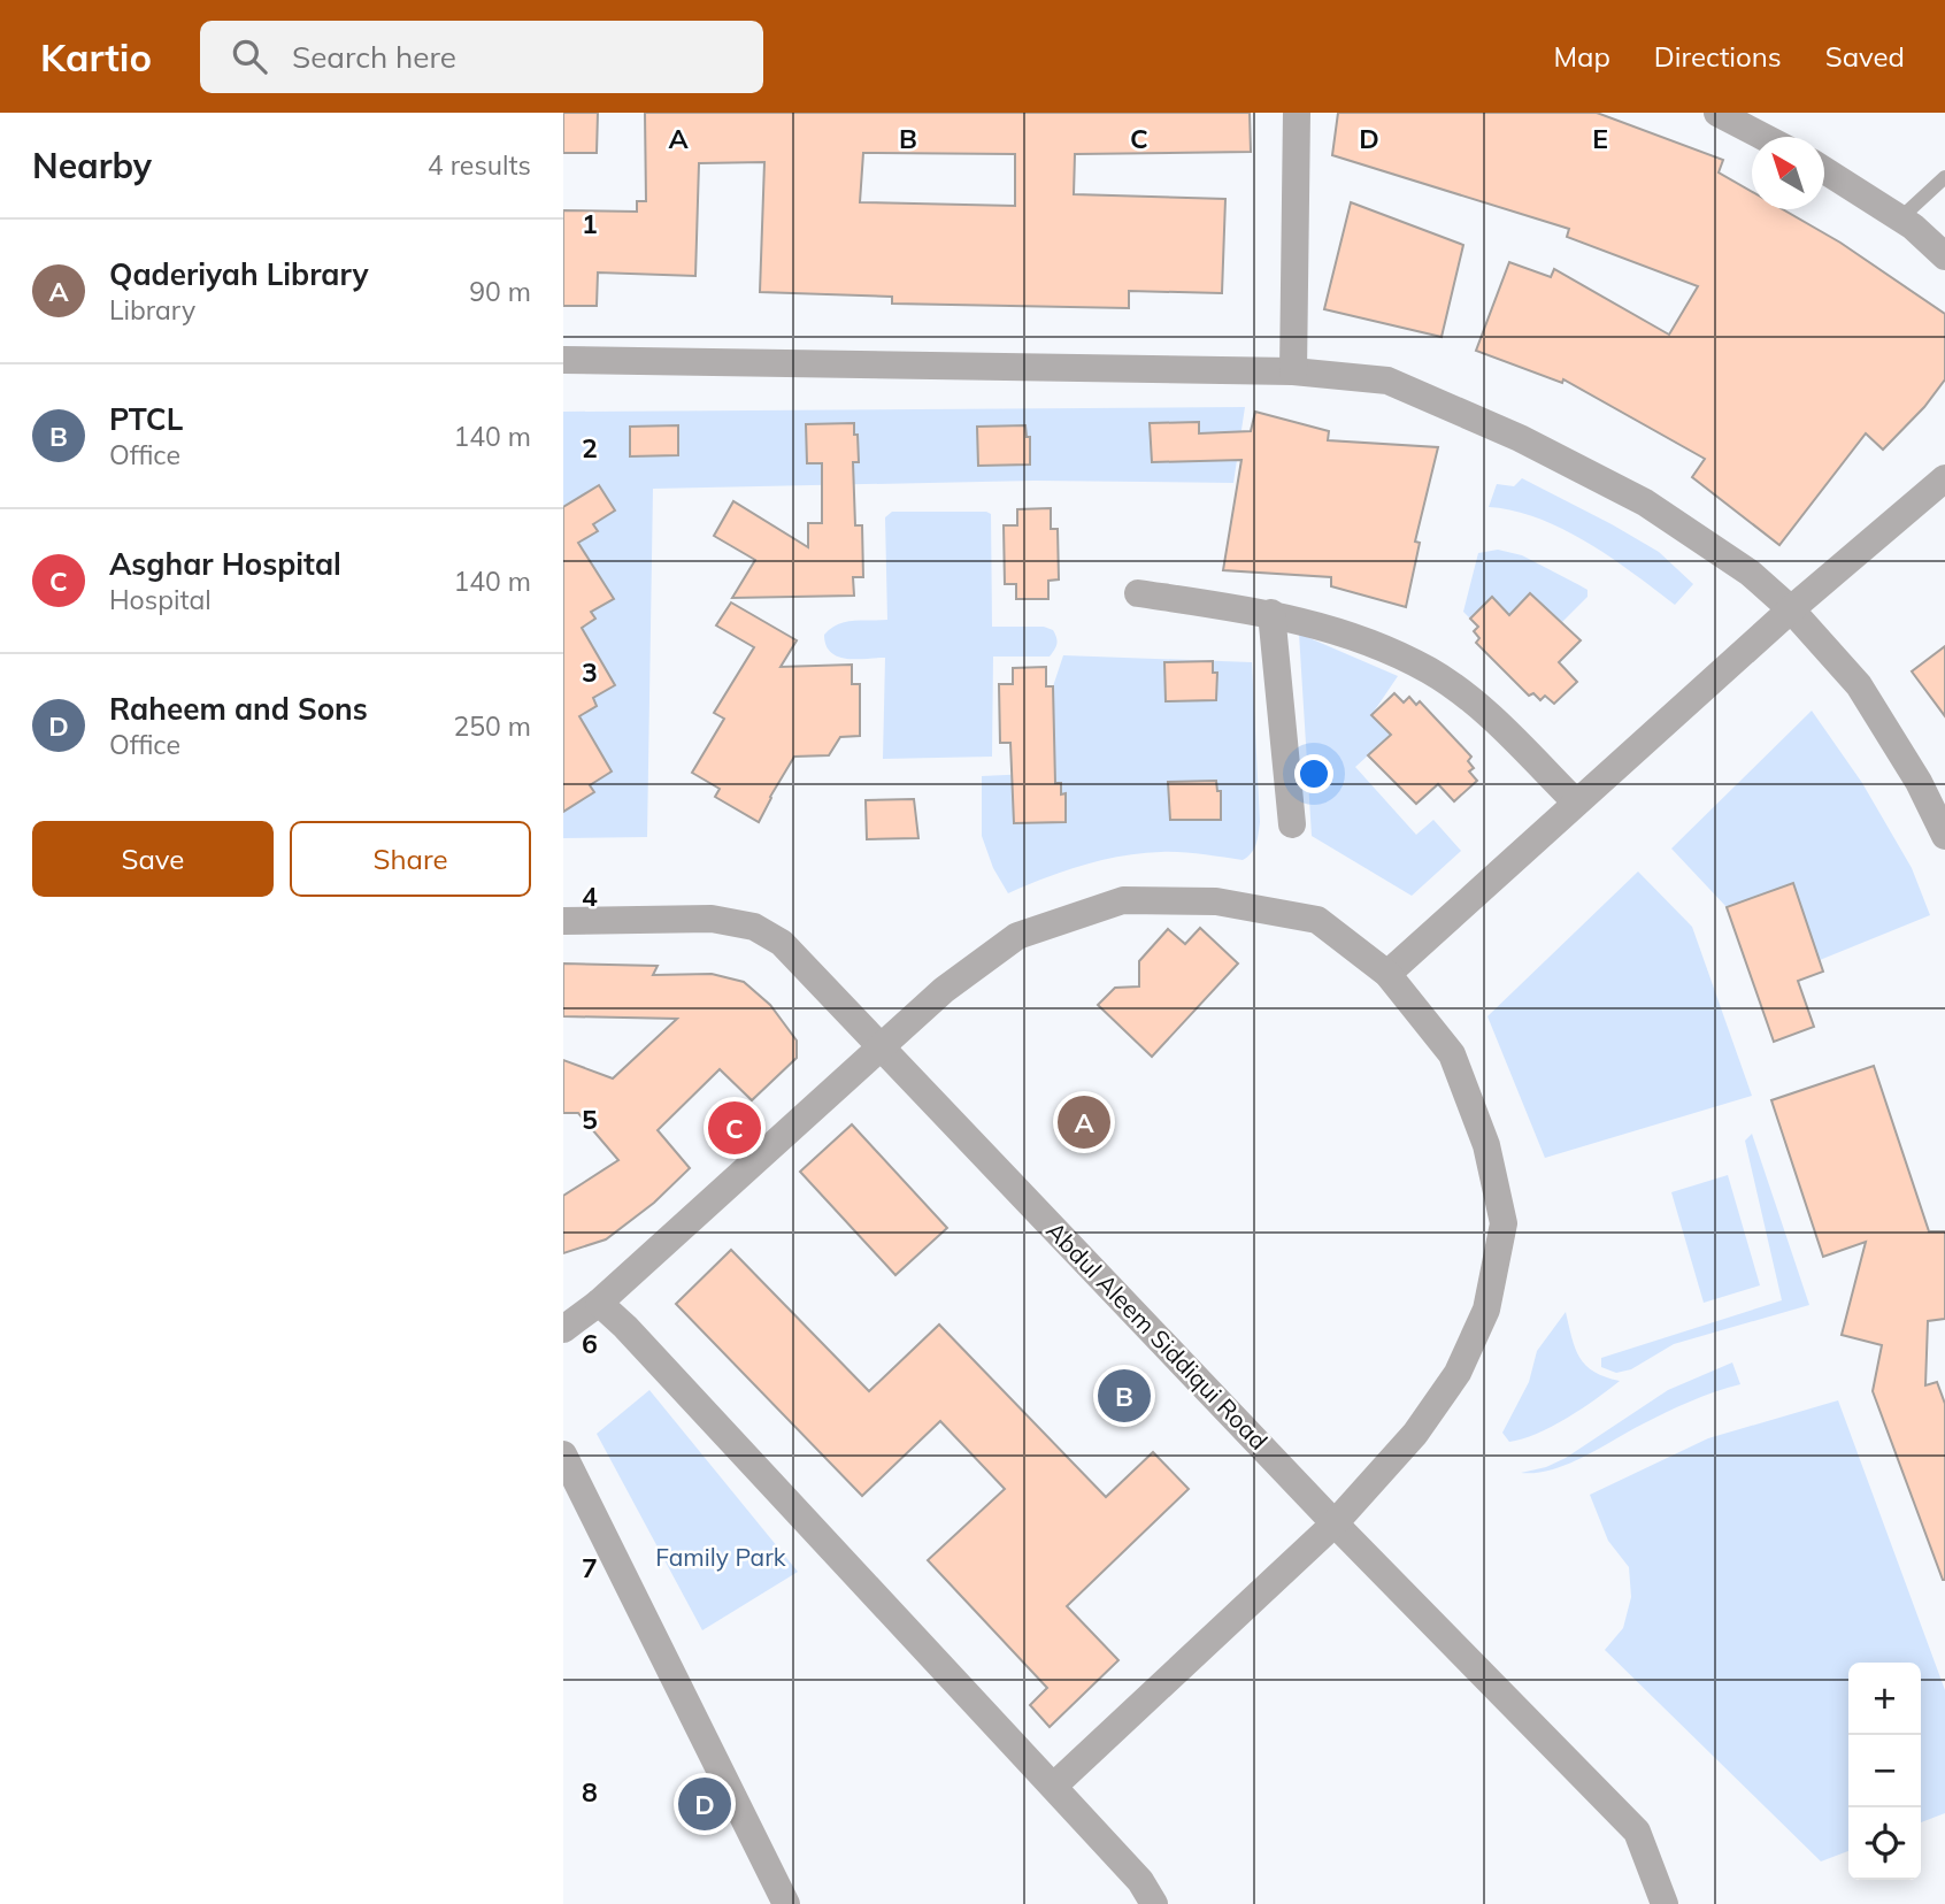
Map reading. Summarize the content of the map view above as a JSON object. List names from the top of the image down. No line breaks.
{"streets":{"street":["Abdul Aleem Siddiqui Road"]},"parks":["Family Park"],"north":"top left","page":{"header":"Kartio","search":"Search here","nav":["Map","Directions","Saved"],"heading":["Nearby","4 results"],"list":[{"mark":"A","name":"Qaderiyah Library","note":"Library","value":"90 m"},{"mark":"B","name":"PTCL","note":"Office","value":"140 m"},{"mark":"C","name":"Asghar Hospital","note":"Hospital","value":"140 m"},{"mark":"D","name":"Raheem and Sons","note":"Office","value":"250 m"}],"buttons":["Save","Share"],"pins":["A","C","B","D"],"map_buttons":["+","−"]},"grid":{"columns":["A","B","C","D","E"],"rows":["1","2","3","4","5","6","7","8"]}}
